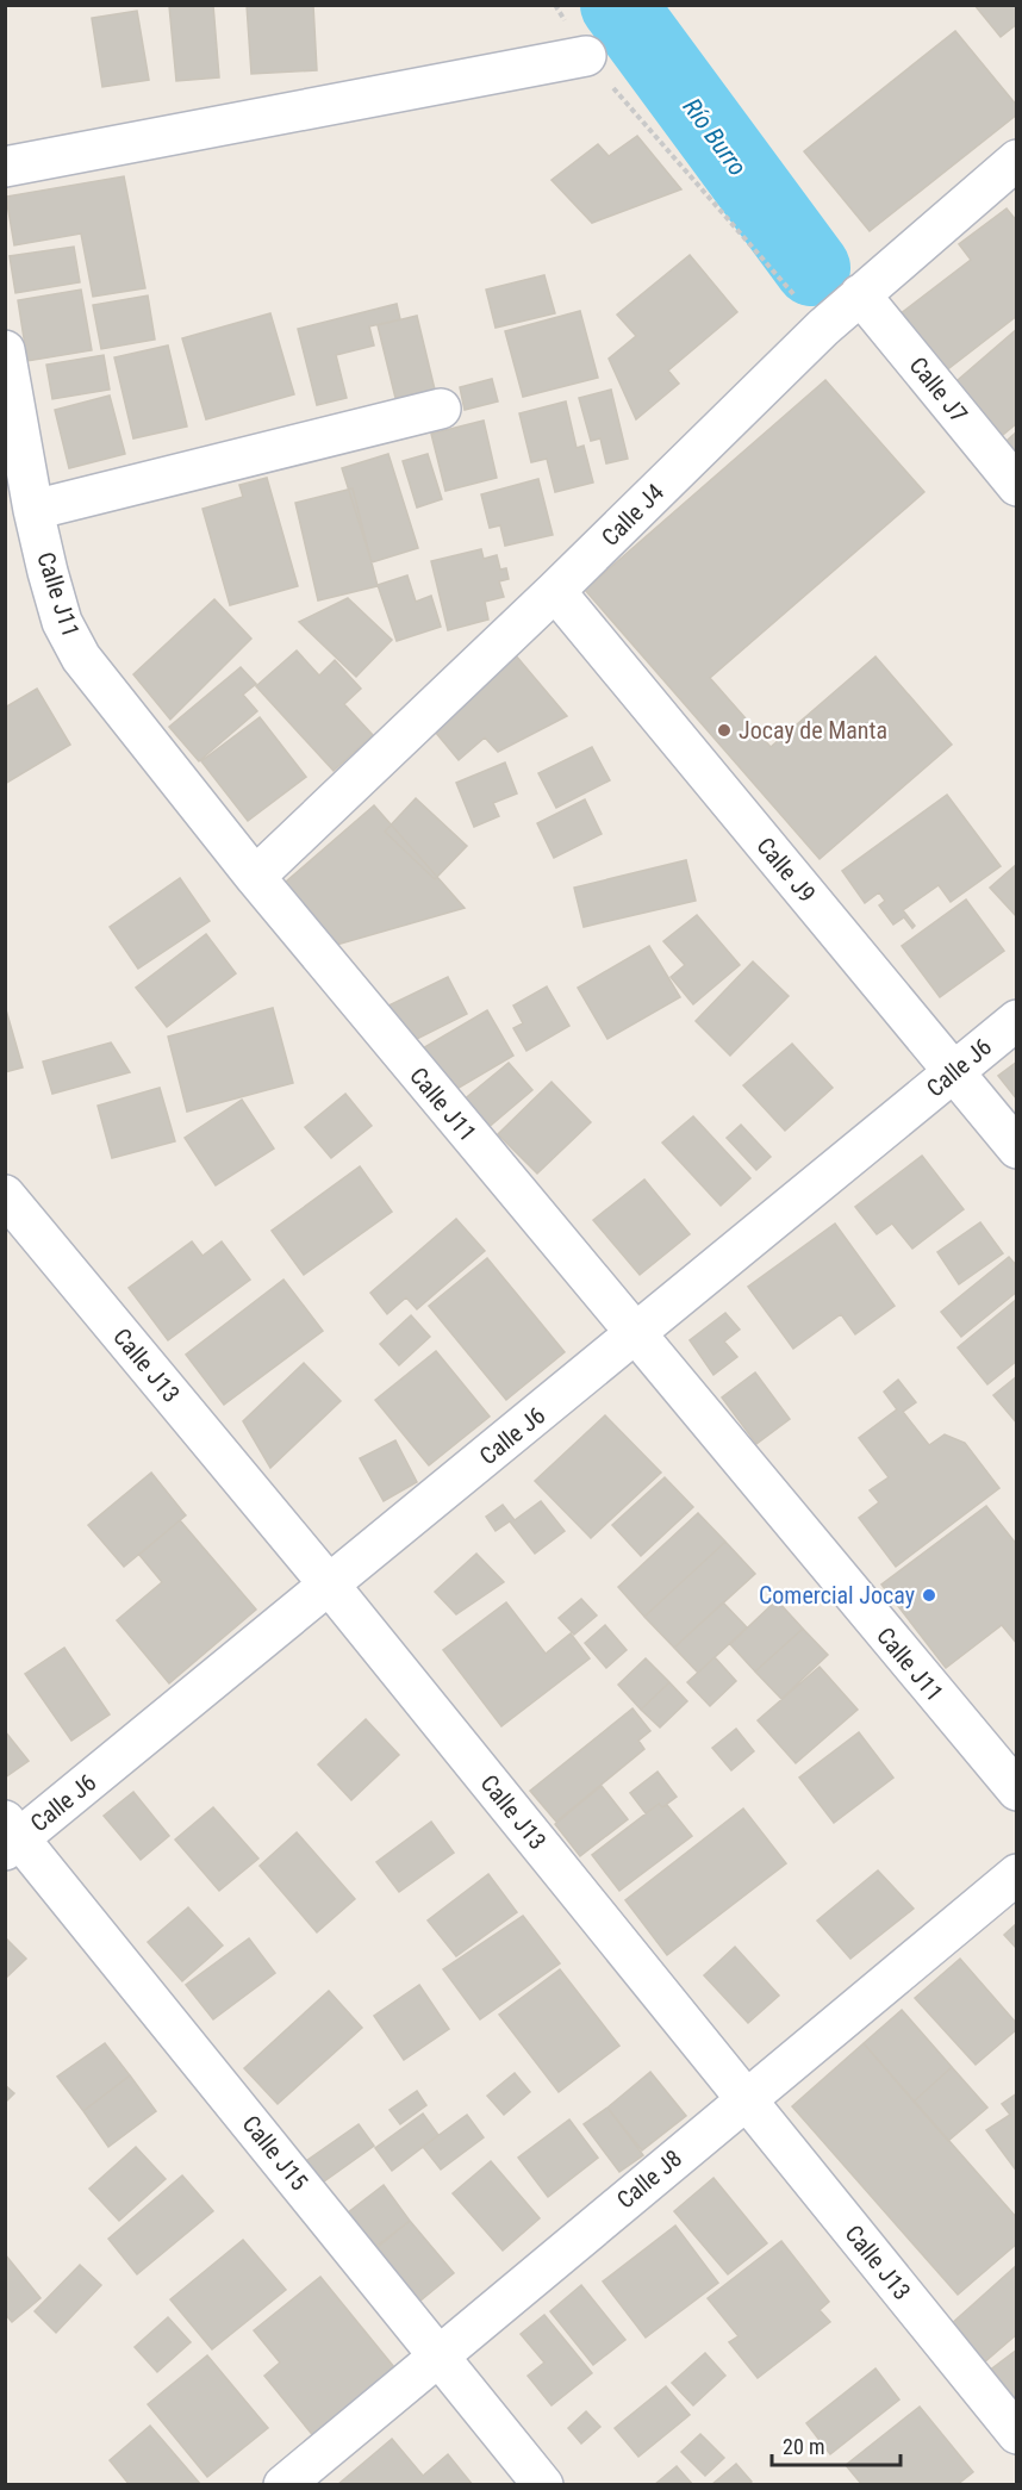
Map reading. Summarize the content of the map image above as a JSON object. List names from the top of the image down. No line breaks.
{"streets":{"street":["Calle J7","Calle J4","Calle J11","Calle J9","Calle J6","Calle J13","Calle J15","Calle J8"]},"crossings":[["Calle J7","Calle J4"],["Calle J4","Calle J11"],["Calle J4","Calle J9"],["Calle J11","Calle J6"],["Calle J9","Calle J6"],["Calle J6","Calle J13"],["Calle J6","Calle J15"],["Calle J13","Calle J8"],["Calle J15","Calle J8"]],"water":["Río Burro"],"places":["Jocay de Manta","Comercial Jocay"],"scale_bar":"20 m"}
